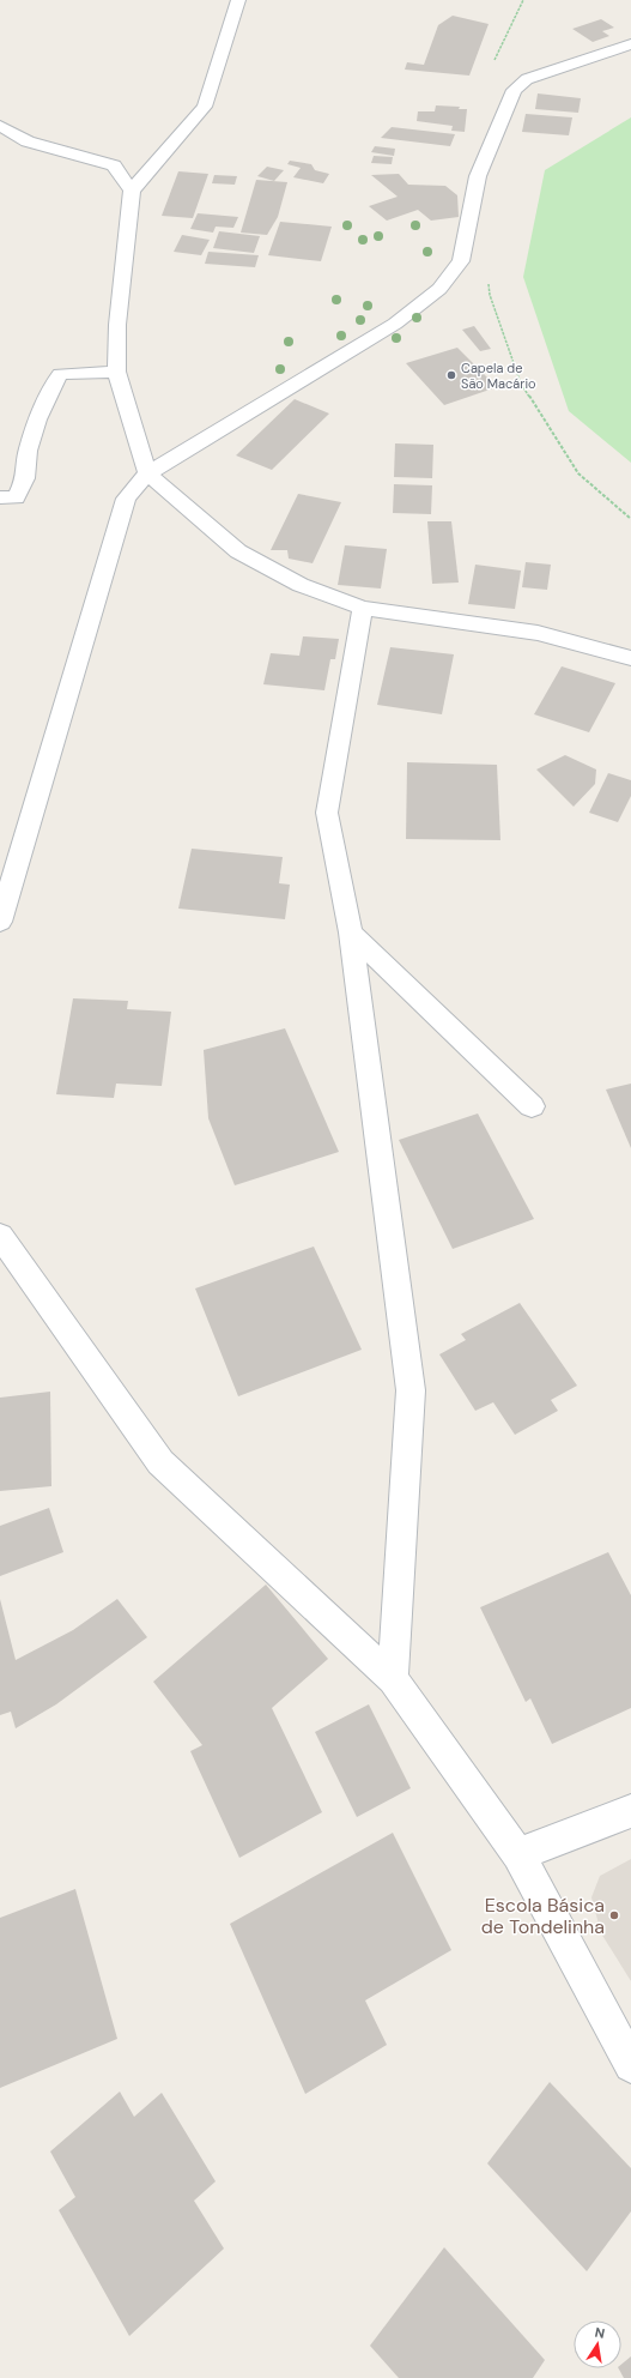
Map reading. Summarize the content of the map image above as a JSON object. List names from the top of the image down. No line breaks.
{"places":["Capela de São Macário","Escola Básica de Tondelinha"],"north":"top"}
